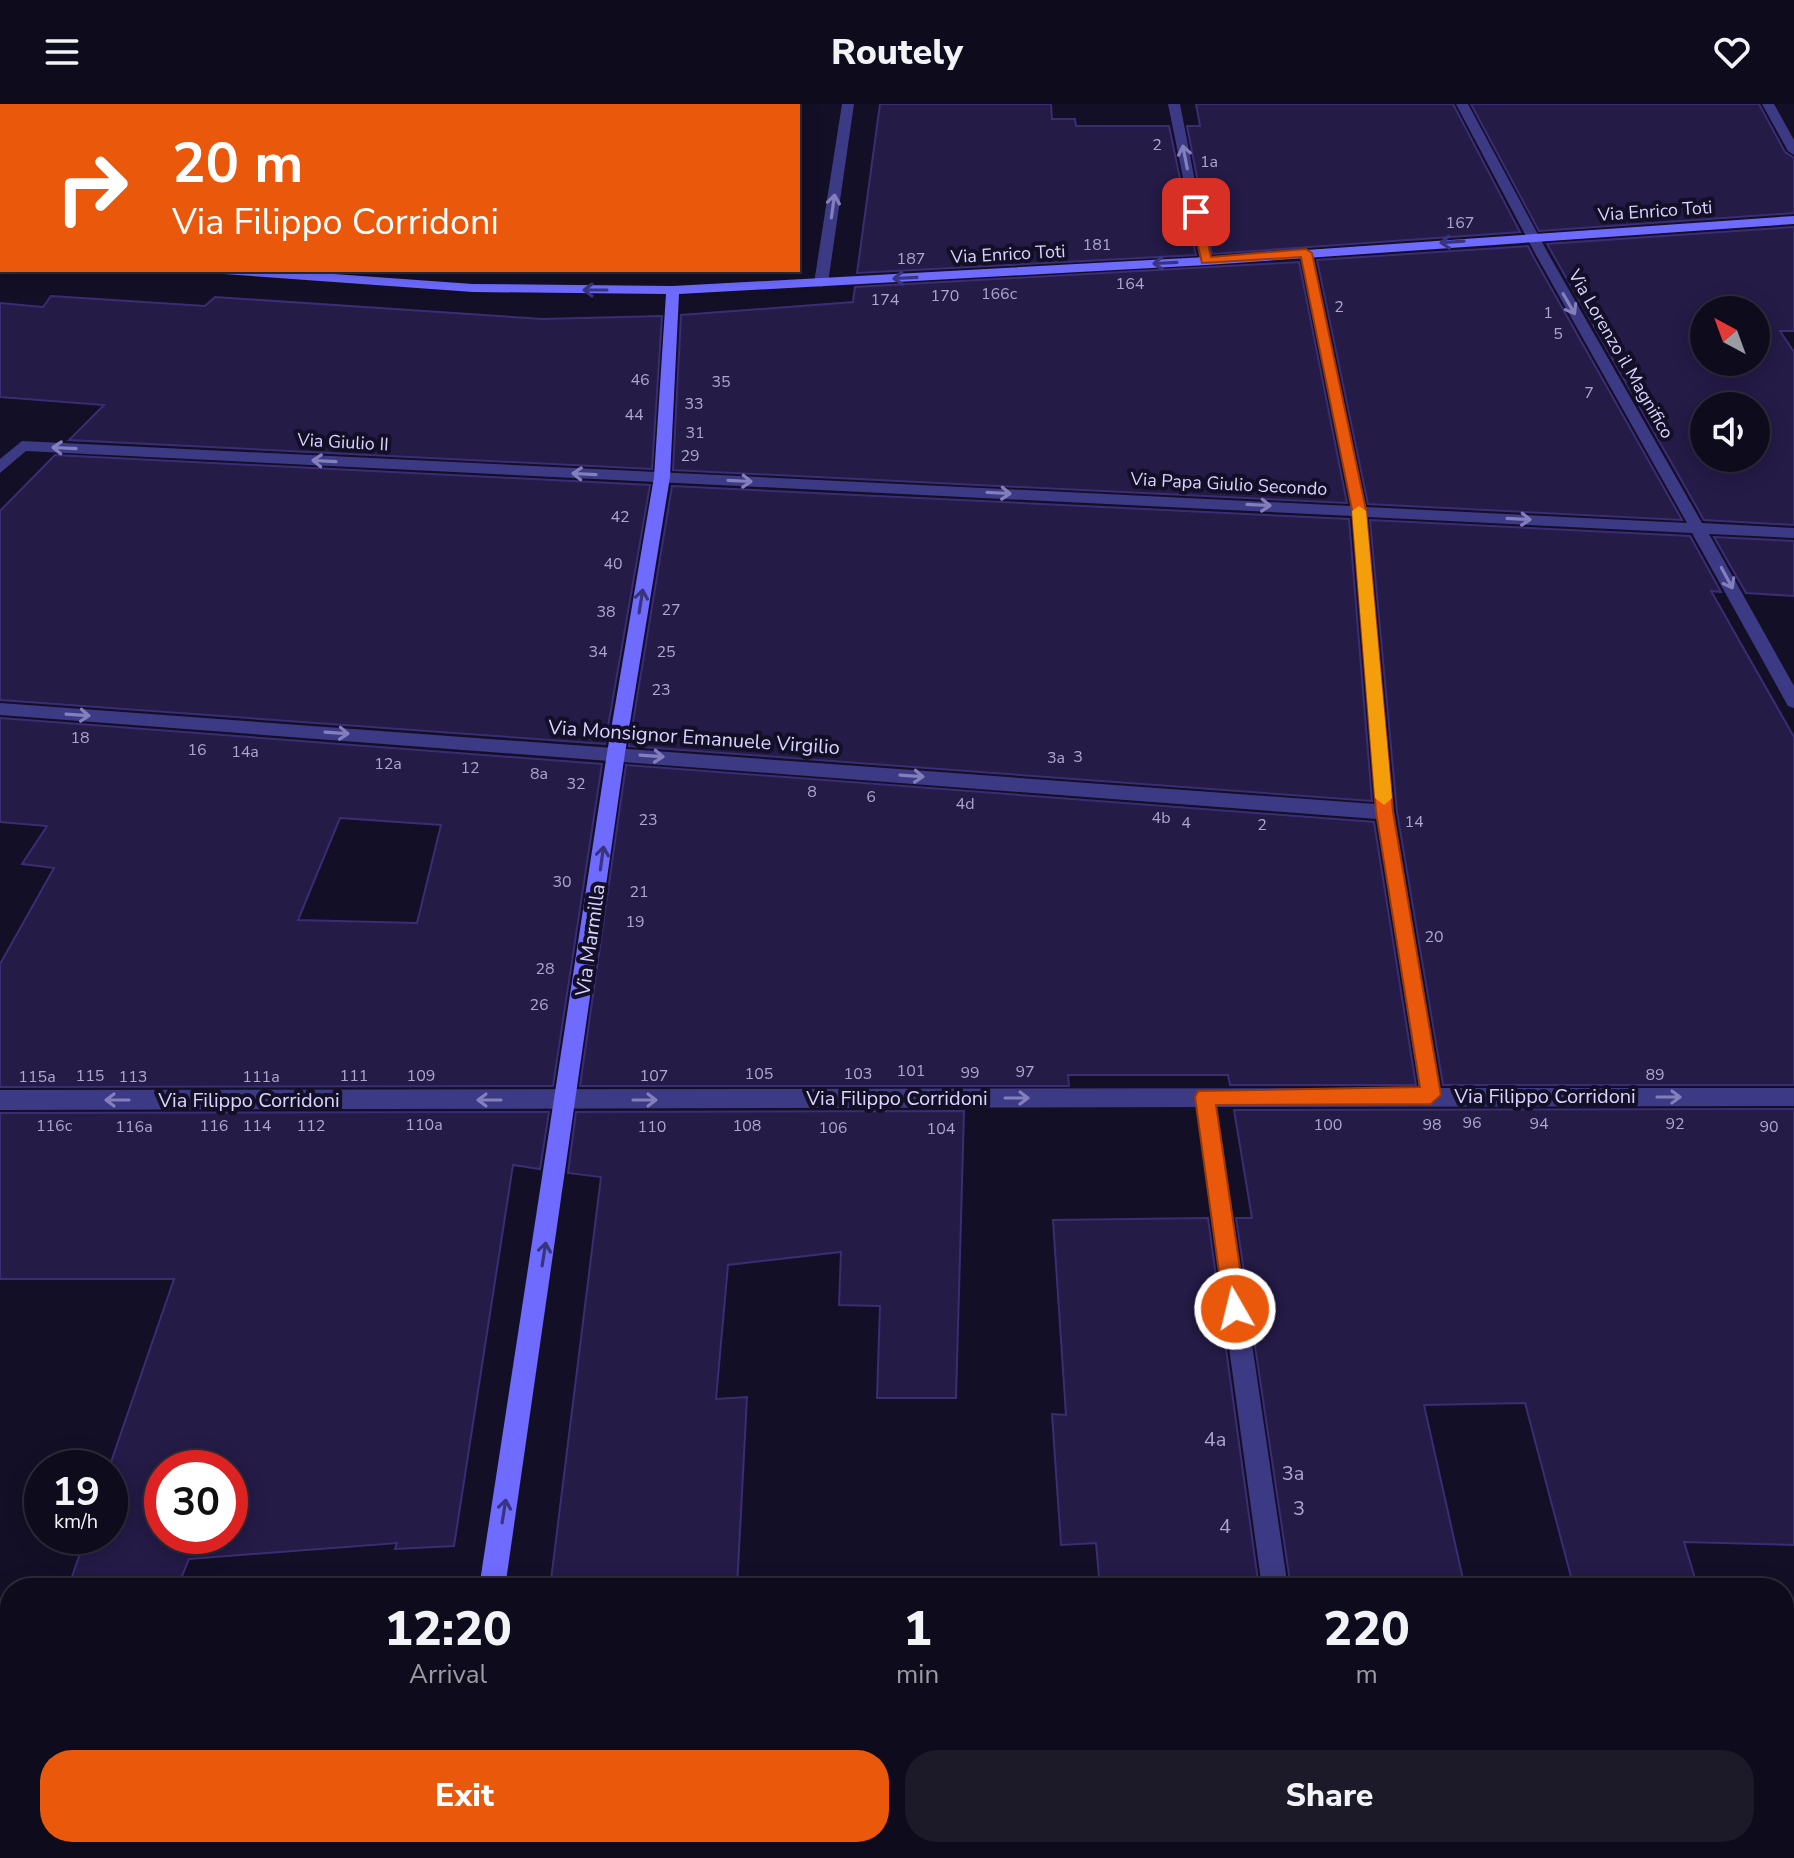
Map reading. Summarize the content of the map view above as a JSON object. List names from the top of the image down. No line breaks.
{"streets":{"street":["Via Enrico Toti","Via Lorenzo il Magnifico","Via Giulio II","Via Papa Giulio Secondo","Via Monsignor Emanuele Virgilio","Via Marmilla","Via Filippo Corridoni"]},"crossings":[["Via Enrico Toti","Via Lorenzo il Magnifico"],["Via Enrico Toti","Via Marmilla"],["Via Lorenzo il Magnifico","Via Papa Giulio Secondo"],["Via Giulio II","Via Papa Giulio Secondo"],["Via Giulio II","Via Marmilla"],["Via Papa Giulio Secondo","Via Marmilla"],["Via Monsignor Emanuele Virgilio","Via Marmilla"],["Via Marmilla","Via Filippo Corridoni"]],"one_way":["Via Enrico Toti","Via Lorenzo il Magnifico","Via Giulio II","Via Papa Giulio Secondo","Via Monsignor Emanuele Virgilio","Via Marmilla"],"house_numbers":["2","1a","167","181","187","164","166c","170","174","2","1","5","46","35","7","33","44","31","29","42","40","27","38","34","25","23","18","16","14a","3","3a","12a","12","8a","32","8","6","4d","4b","23","14","4","2","30","21","19","20","28","26","101","97","99","105","103","89","115","111","109","107","115a","113","111a","96","94","92","110a","100","98","116c","116","114","112","108","116a","110","90","106","104","4a","3a","3","4"],"north":"top left","page":{"header":"Routely","turn":["20 m","Via Filippo Corridoni"],"speed":"19 km/h","limit":"30","eta":["12:20","Arrival","1","min","220","m"],"buttons":["Exit","Share"]}}
